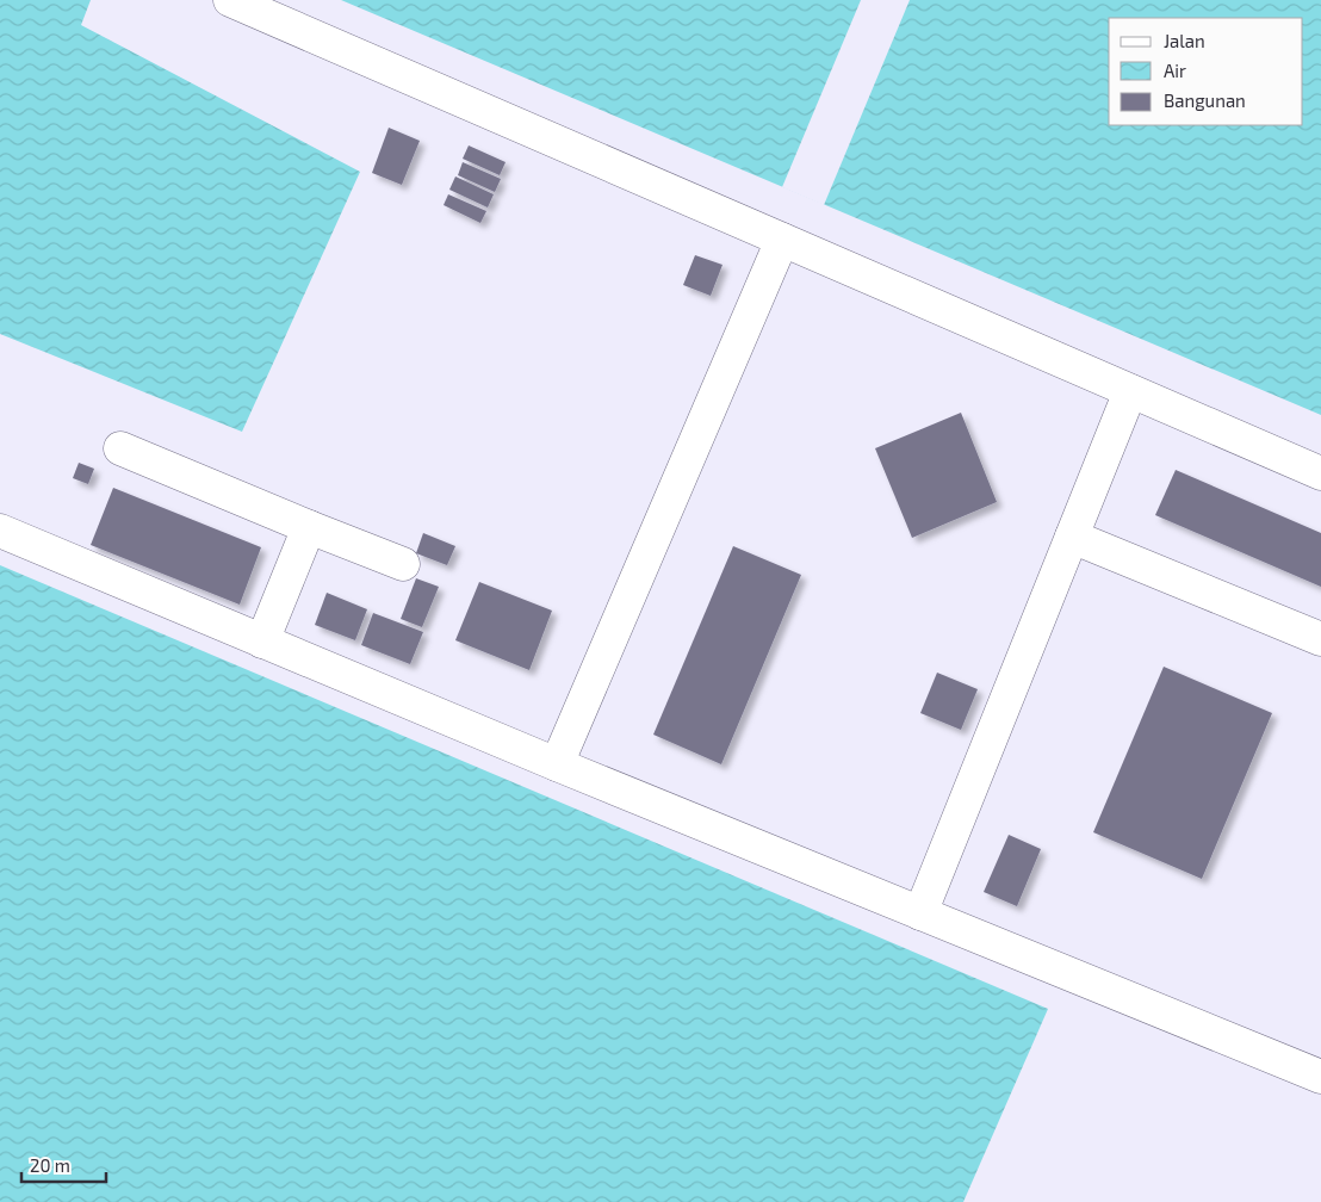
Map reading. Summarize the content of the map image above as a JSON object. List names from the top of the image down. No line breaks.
{"legend":["Jalan","Air","Bangunan"],"scale_bar":"20 m"}
